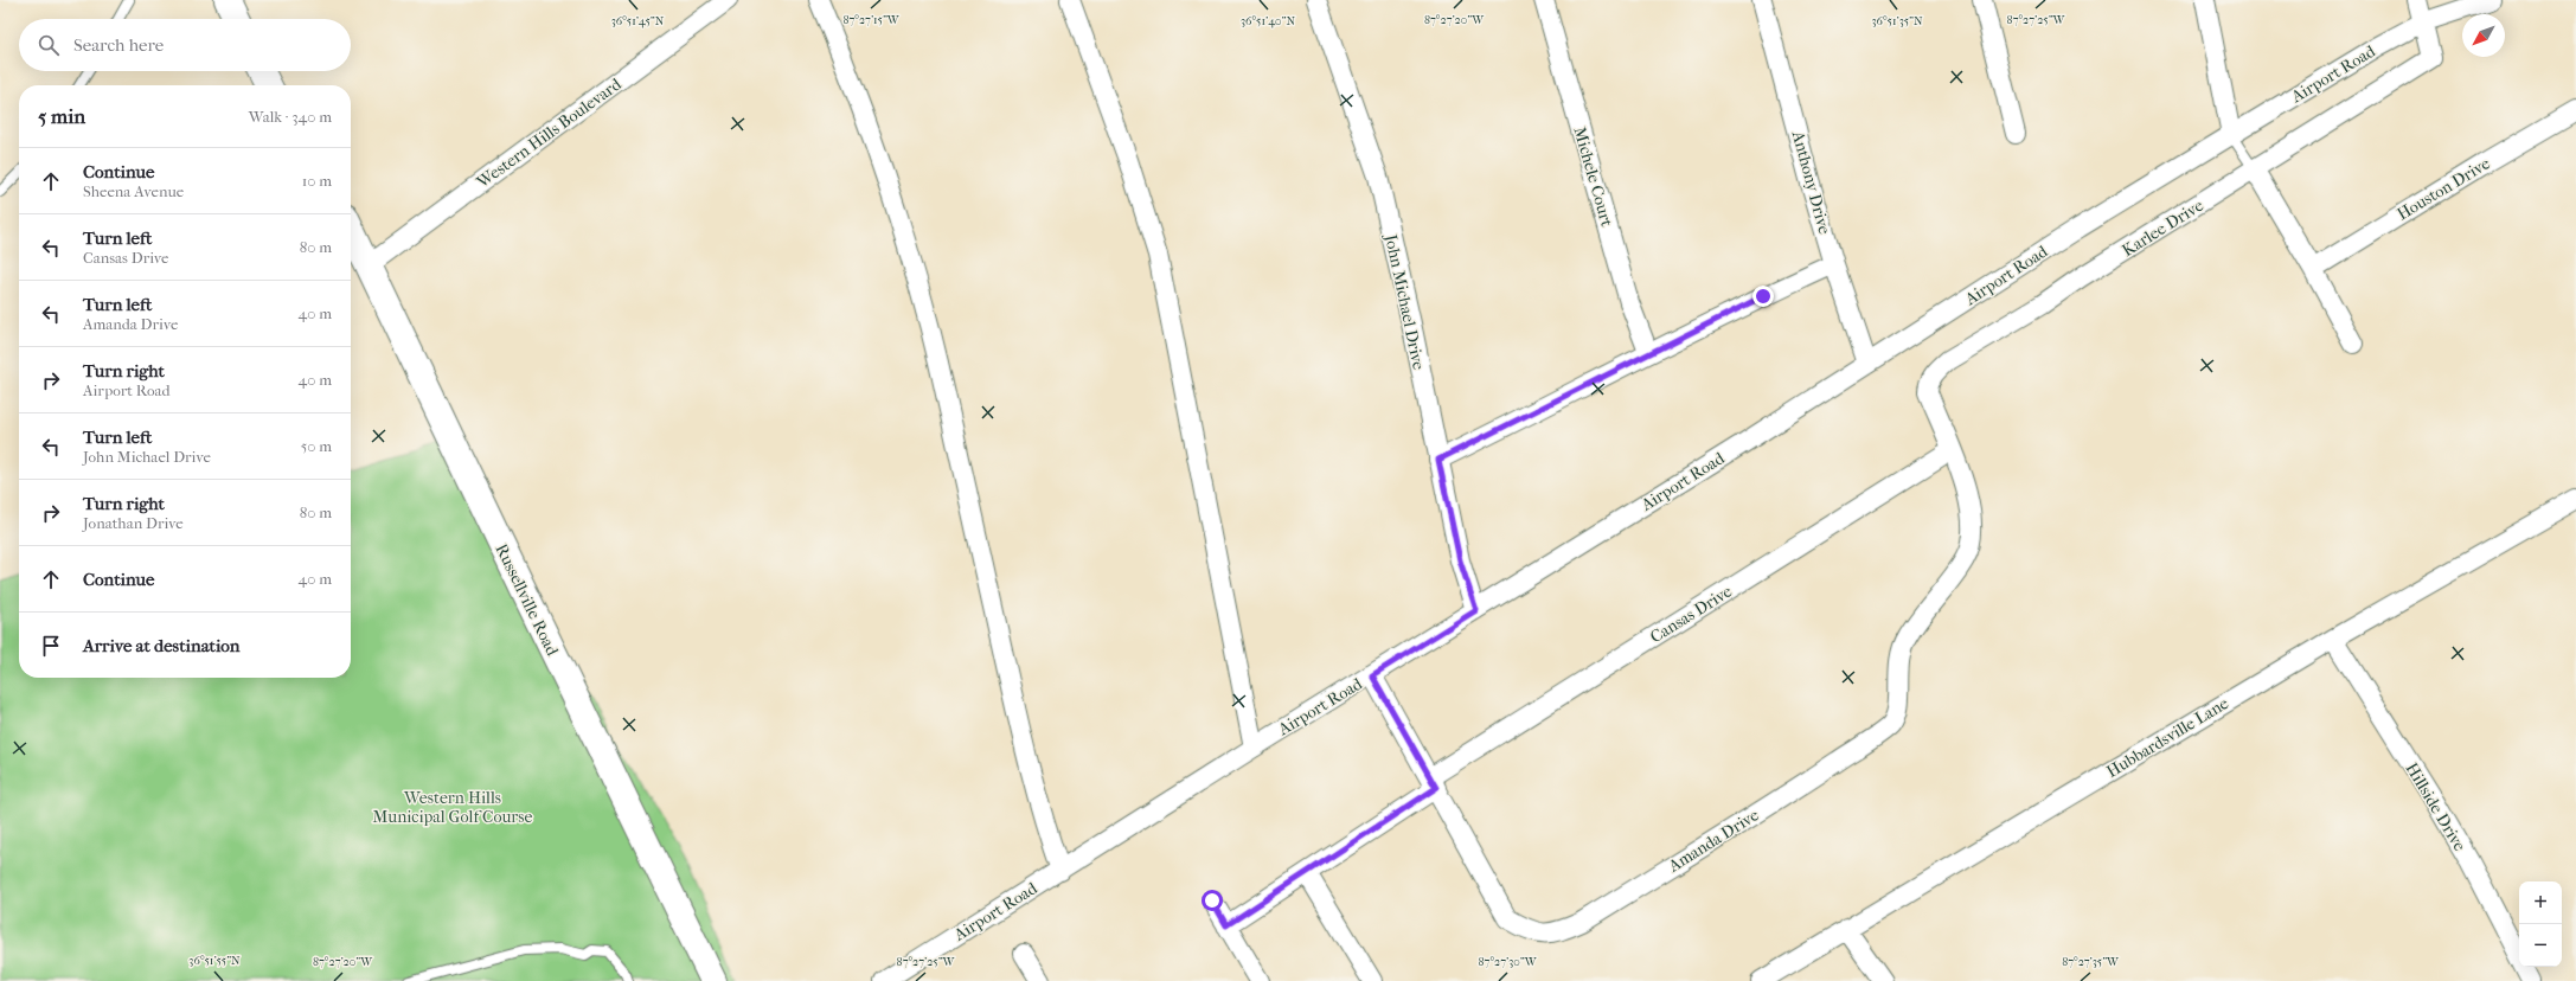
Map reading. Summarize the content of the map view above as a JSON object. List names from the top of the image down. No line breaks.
{"streets":{"main road":["Russellville Road"],"street":["Airport Road","Western Hills Boulevard","Michele Court","Anthony Drive","Houston Drive","Karlee Drive","John Michael Drive","Cansas Drive","Hubbardsville Lane","Hillside Drive","Amanda Drive"]},"crossings":[["Airport Road","Anthony Drive"],["Airport Road","Karlee Drive"],["Airport Road","John Michael Drive"],["Airport Road","Amanda Drive"],["Western Hills Boulevard","Russellville Road"],["Karlee Drive","Cansas Drive"],["Karlee Drive","Amanda Drive"],["Cansas Drive","Amanda Drive"],["Hubbardsville Lane","Hillside Drive"]],"parks":["Western Hills Municipal Golf Course"],"north":"bottom left","page":{"search":"Search here","heading":["5 min","Walk · 340 m"],"list":[["Continue","Sheena Avenue","10 m"],["Turn left","Cansas Drive","80 m"],["Turn left","Amanda Drive","40 m"],["Turn right","Airport Road","40 m"],["Turn left","John Michael Drive","50 m"],["Turn right","Jonathan Drive","80 m"],["Continue","40 m"],"Arrive at destination"],"map_buttons":["+","−"]},"coordinates":["87°27'15\"W","87°27'20\"W","87°27'25\"W","36°51'45\"N","36°51'40\"N","36°51'35\"N","36°51'55\"N","87°27'30\"W","87°27'35\"W"]}
